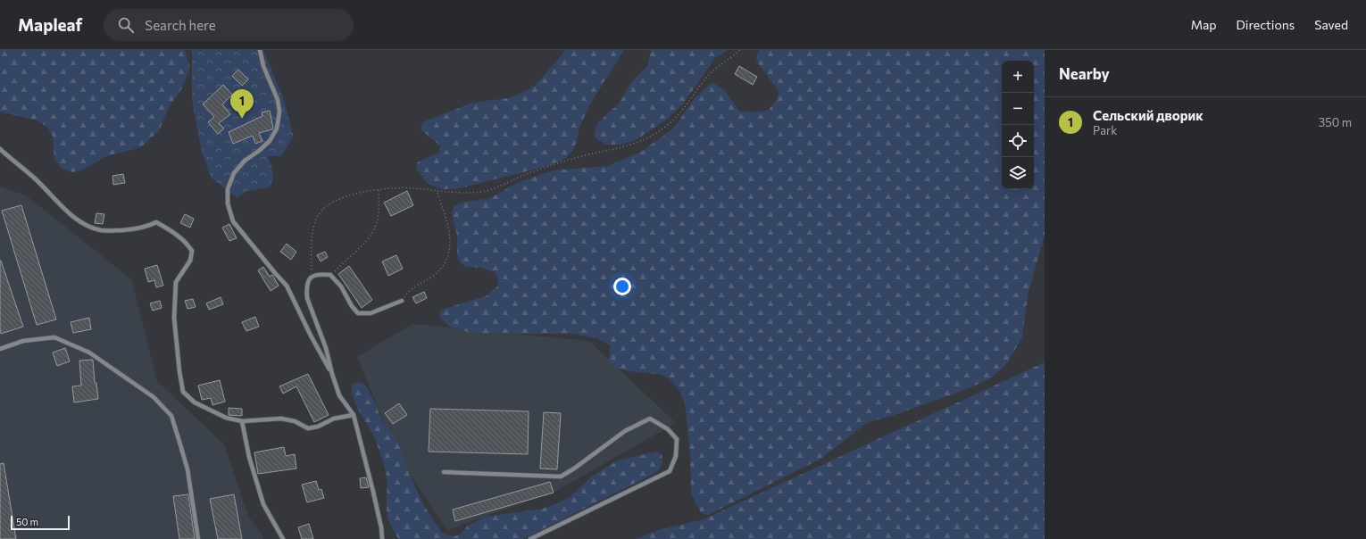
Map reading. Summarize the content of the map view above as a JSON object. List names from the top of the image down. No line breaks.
{"scale_bar":"50 m","page":{"header":"Mapleaf","search":"Search here","nav":["Map","Directions","Saved"],"heading":"Nearby","map_buttons":["+","−"],"pins":"1","list":[{"mark":"1","name":"Сельский дворик","note":"Park","value":"350 m"}],"scale":"50 m"}}
